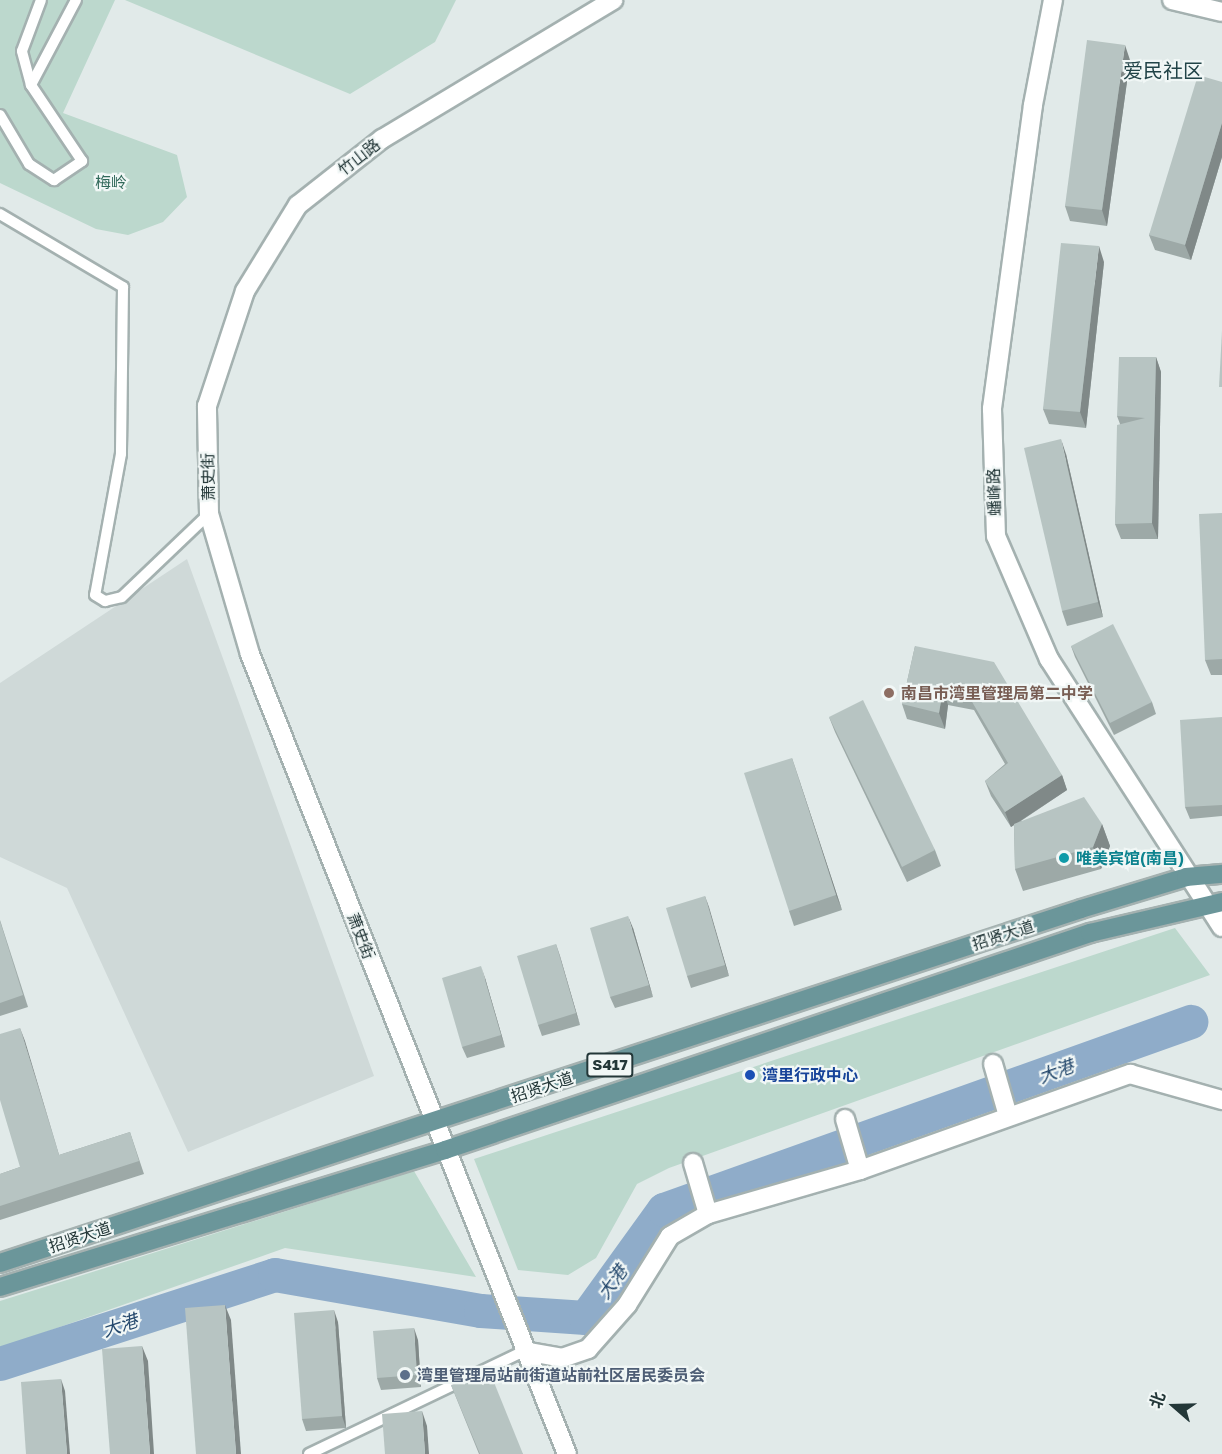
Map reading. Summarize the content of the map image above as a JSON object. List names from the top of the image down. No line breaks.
{"streets":{"main road":["招贤大道","S417"],"street":["竹山路","萧史街","蟠峰路"]},"crossings":[["竹山路","萧史街"],["萧史街","招贤大道"],["蟠峰路","招贤大道"]],"districts":["爱民社区"],"water":["大港"],"parks":["梅岭"],"places":["南昌市湾里管理局第二中学","唯美宾馆(南昌)","湾里行政中心","湾里管理局站前街道站前社区居民委员会"],"north":"left"}
